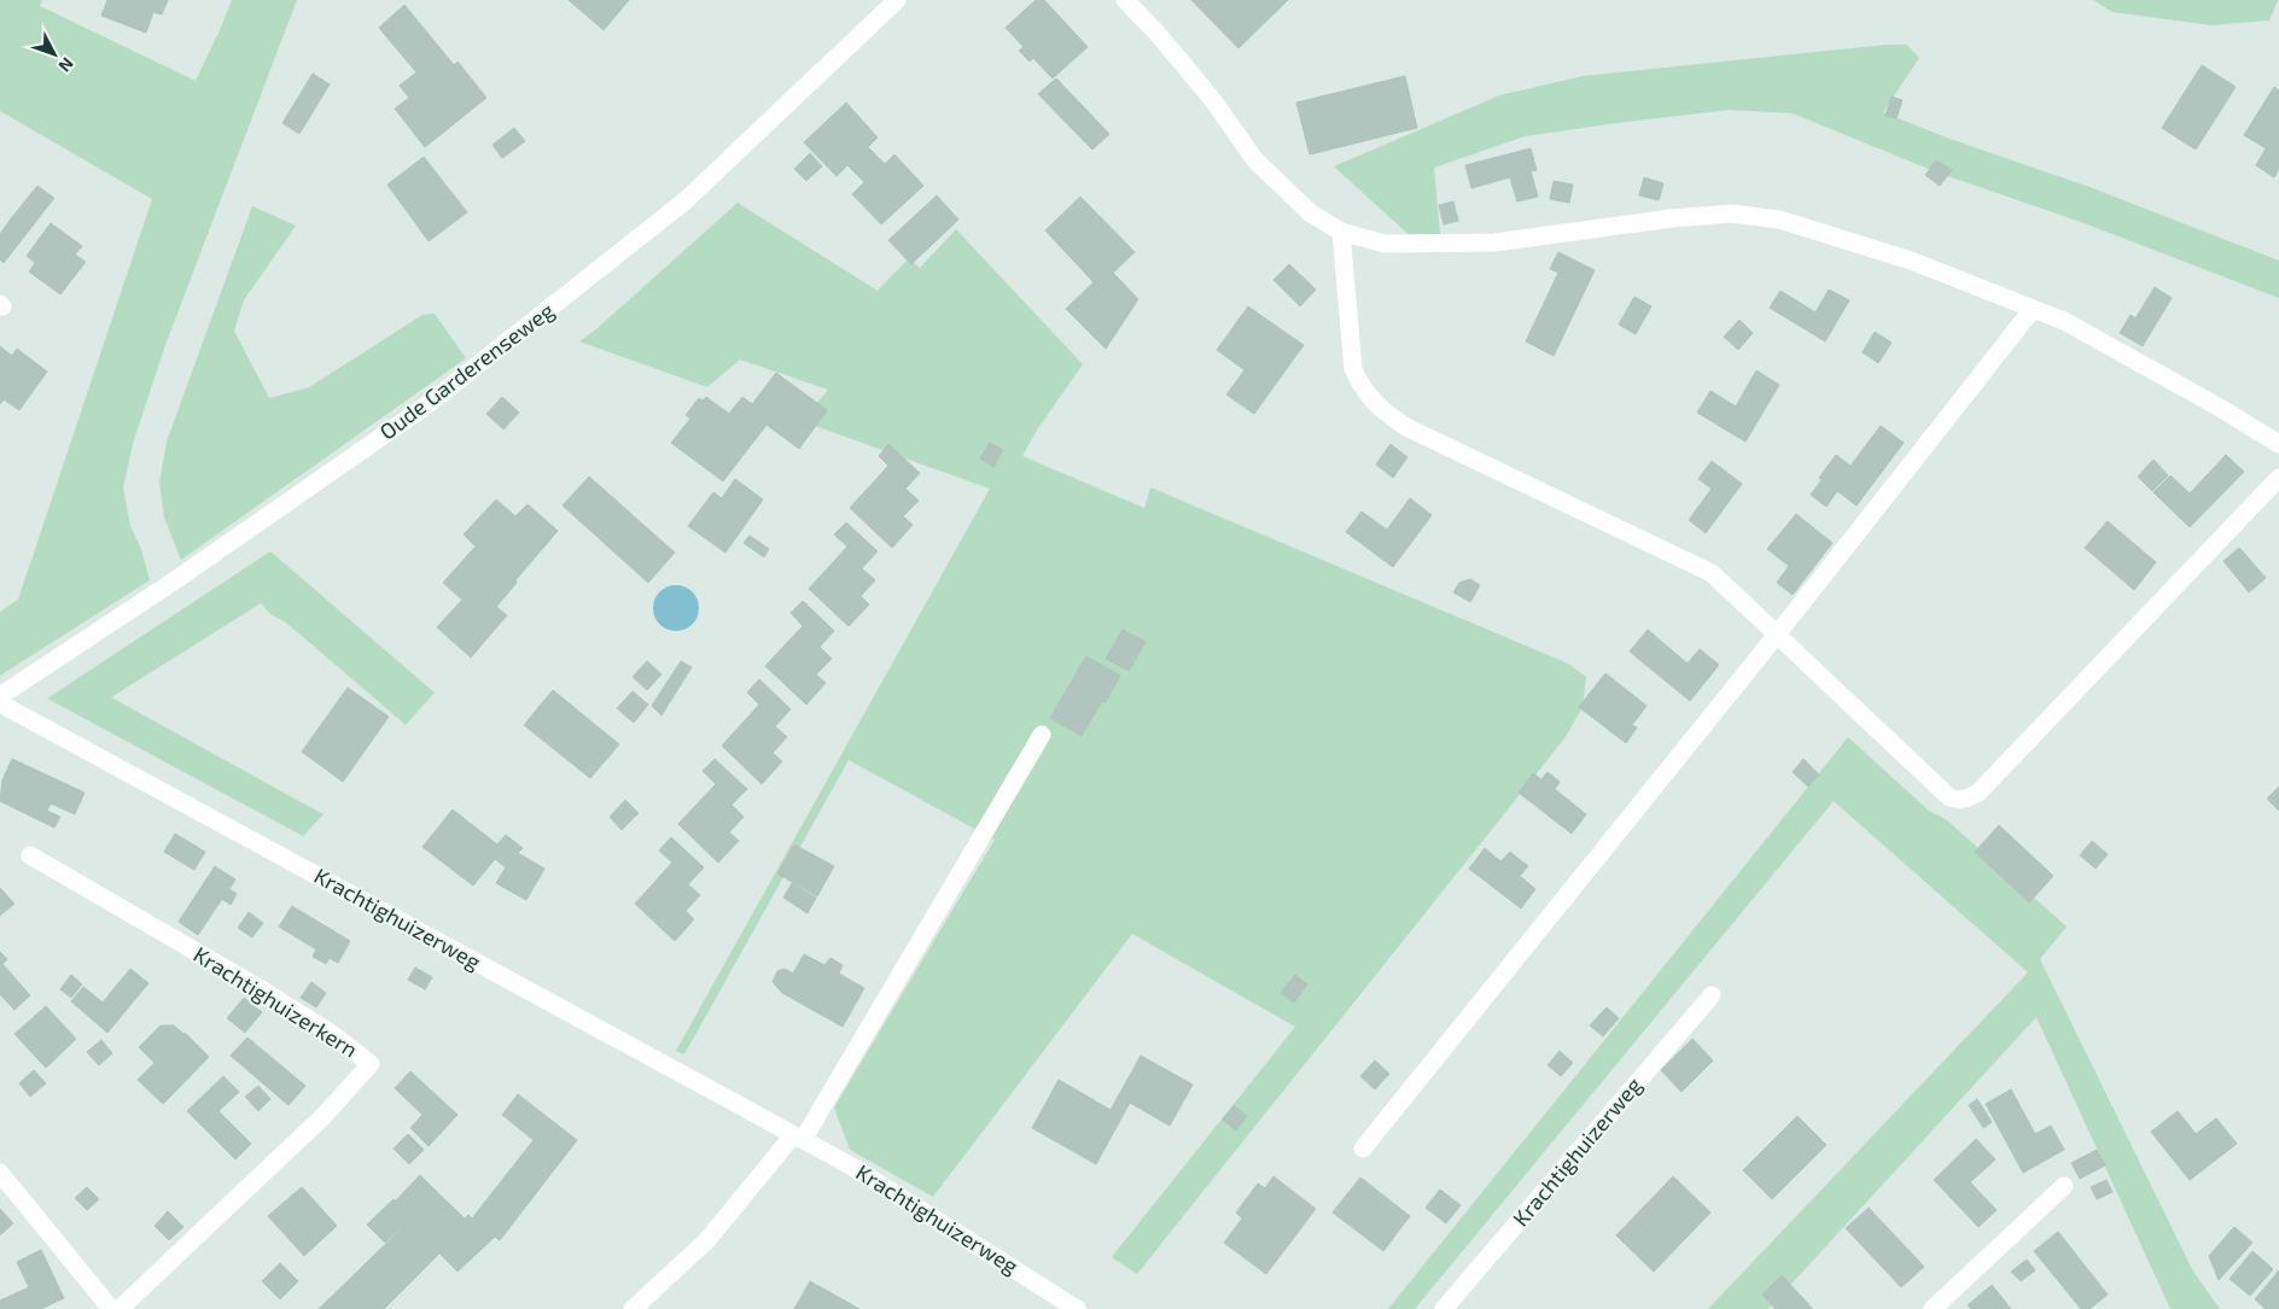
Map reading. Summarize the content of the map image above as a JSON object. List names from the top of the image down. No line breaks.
{"streets":{"street":["Oude Garderenseweg","Krachtighuizerweg","Krachtighuizerkern"]},"north":"bottom right"}
